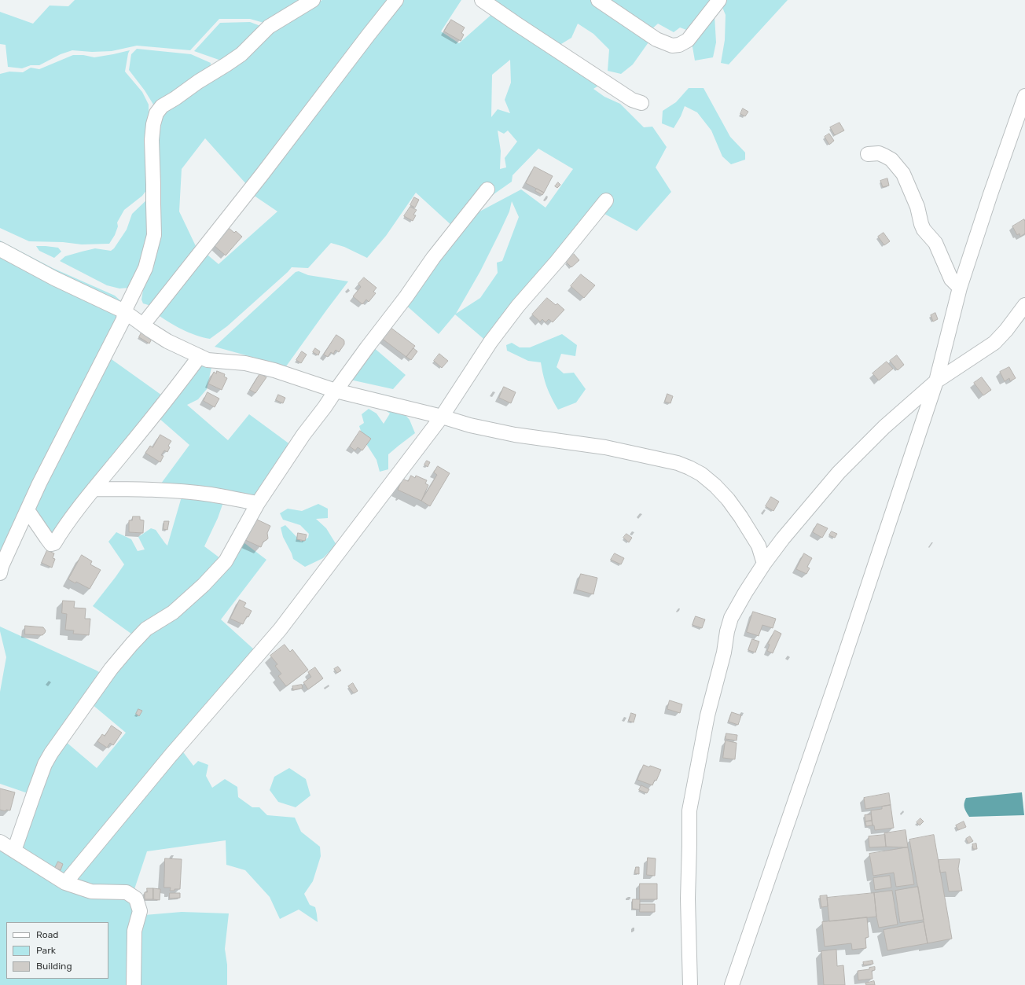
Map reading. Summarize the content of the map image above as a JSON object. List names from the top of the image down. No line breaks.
{"legend":["Road","Park","Building"]}
